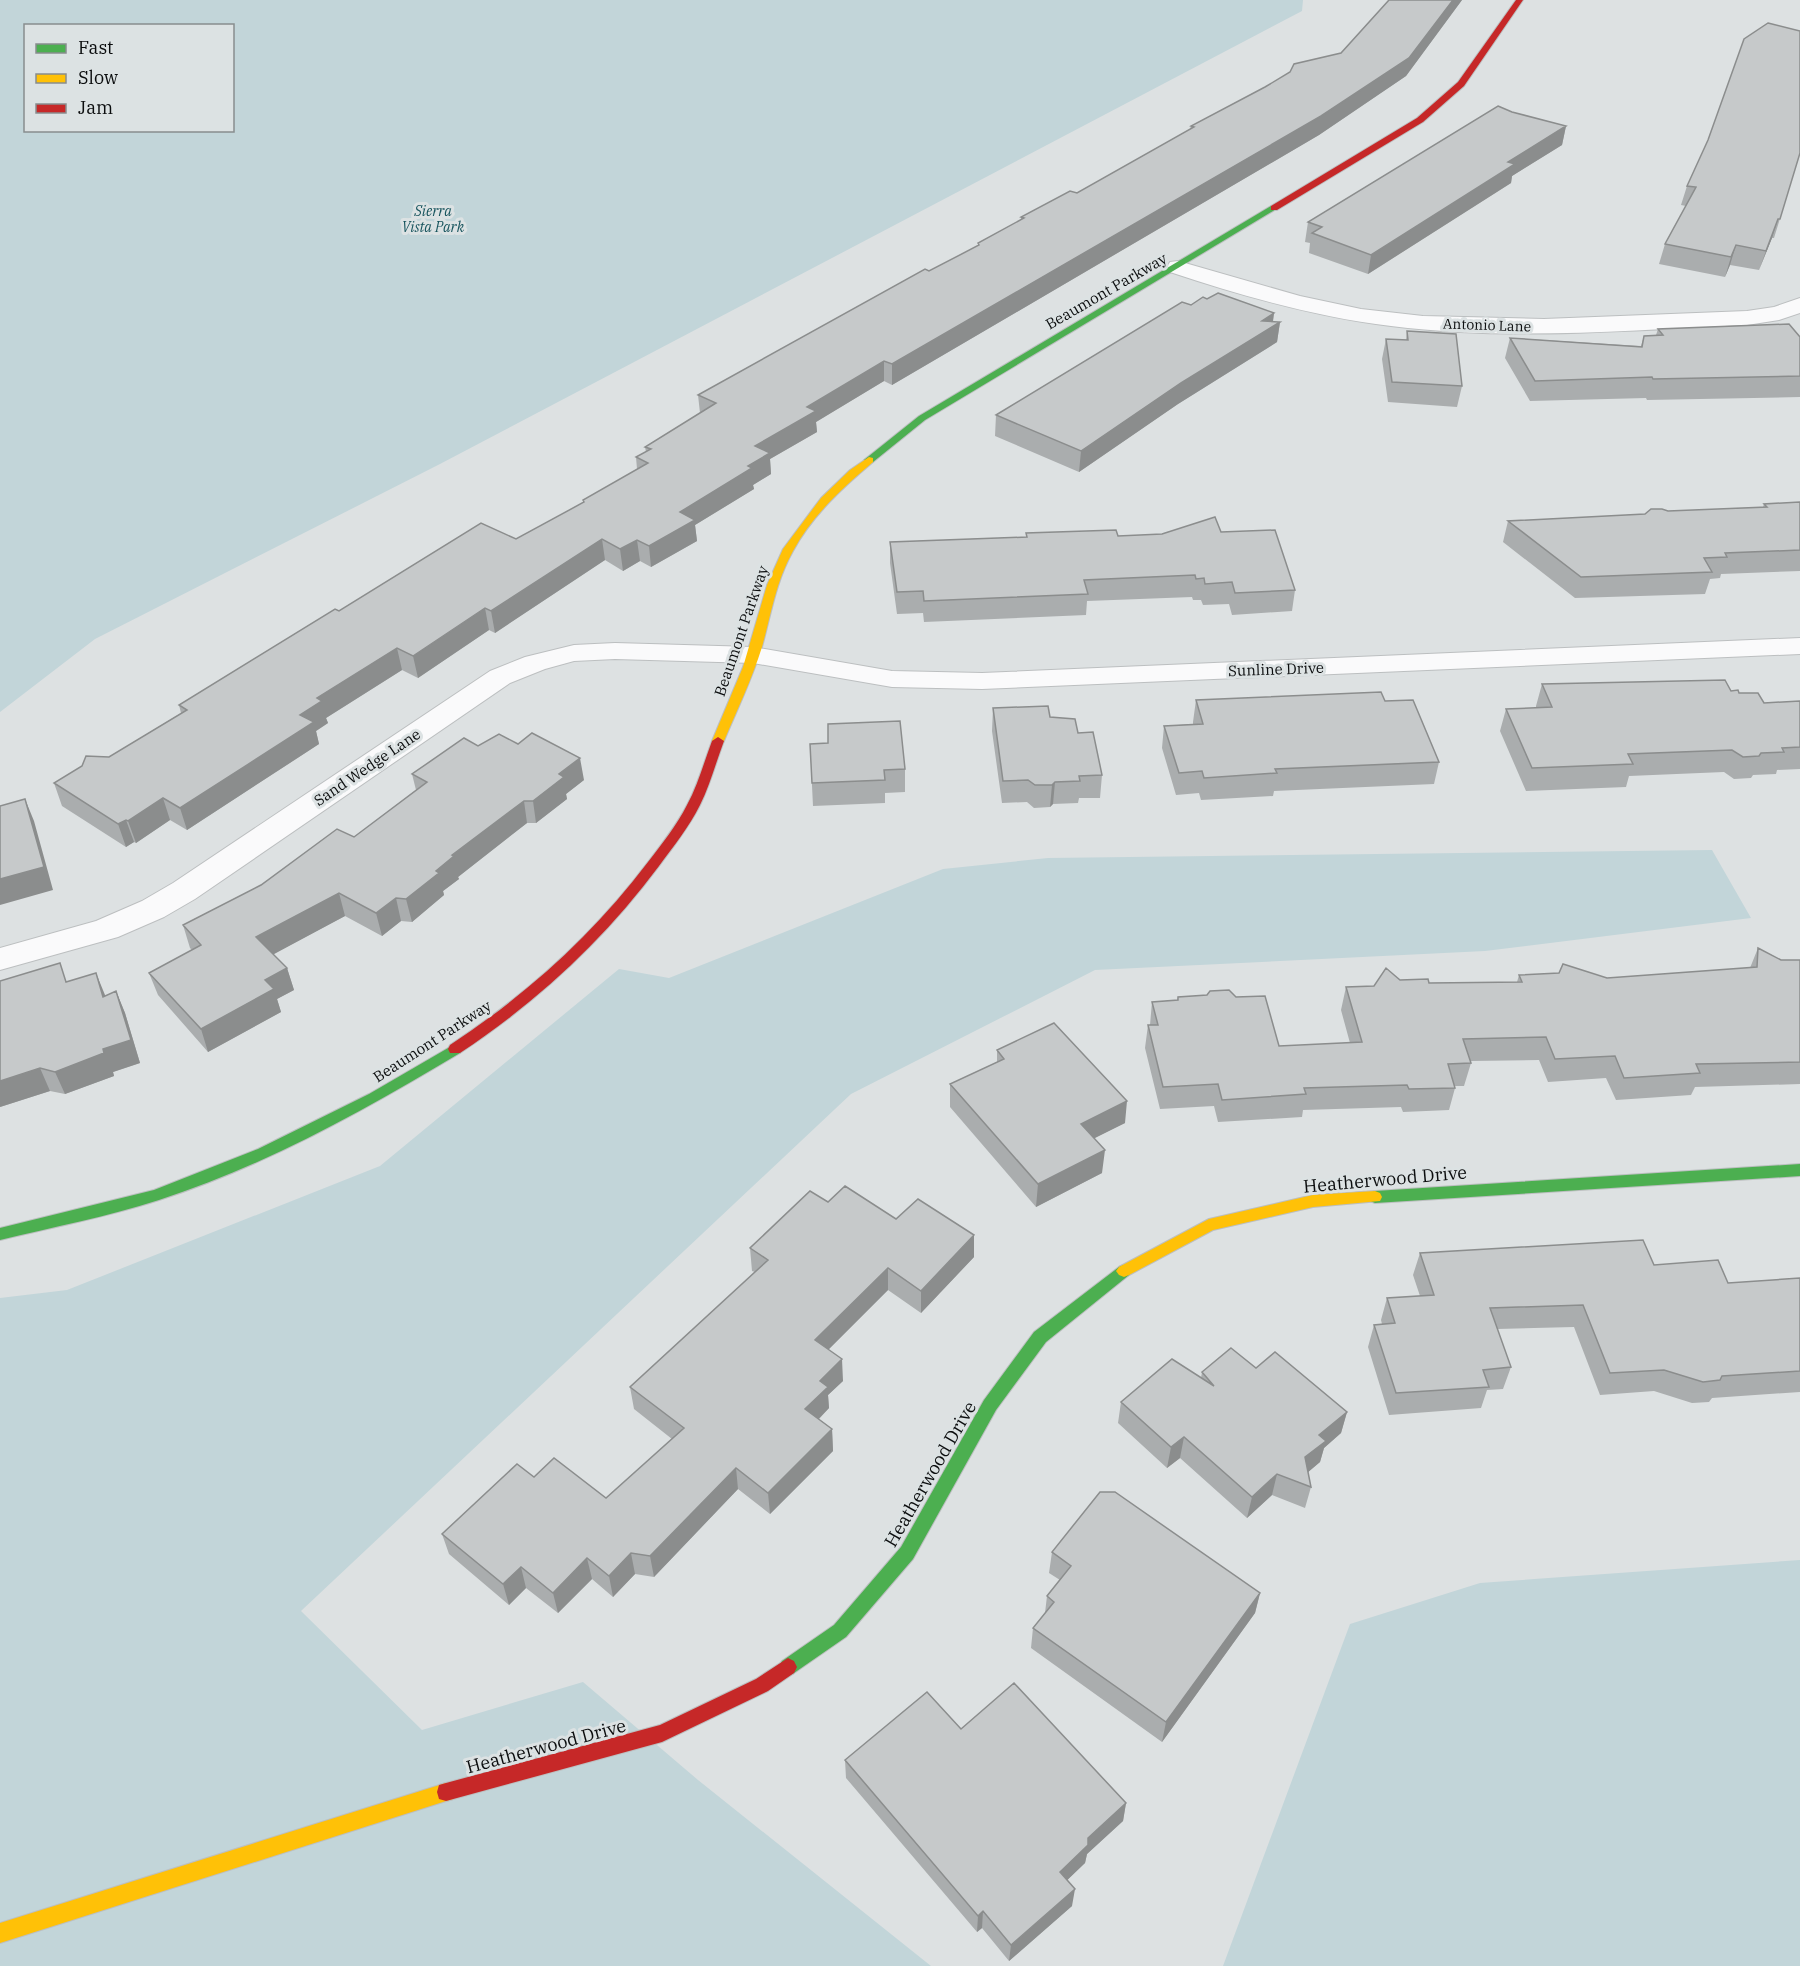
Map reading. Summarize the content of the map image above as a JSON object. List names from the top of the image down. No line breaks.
{"streets":{"street":["Beaumont Parkway","Antonio Lane","Sunline Drive","Sand Wedge Lane","Heatherwood Drive"]},"crossings":[["Beaumont Parkway","Antonio Lane"],["Beaumont Parkway","Sunline Drive"],["Beaumont Parkway","Sand Wedge Lane"],["Sunline Drive","Sand Wedge Lane"]],"parks":["Sierra Vista Park"],"legend":["Fast","Slow","Jam"]}
